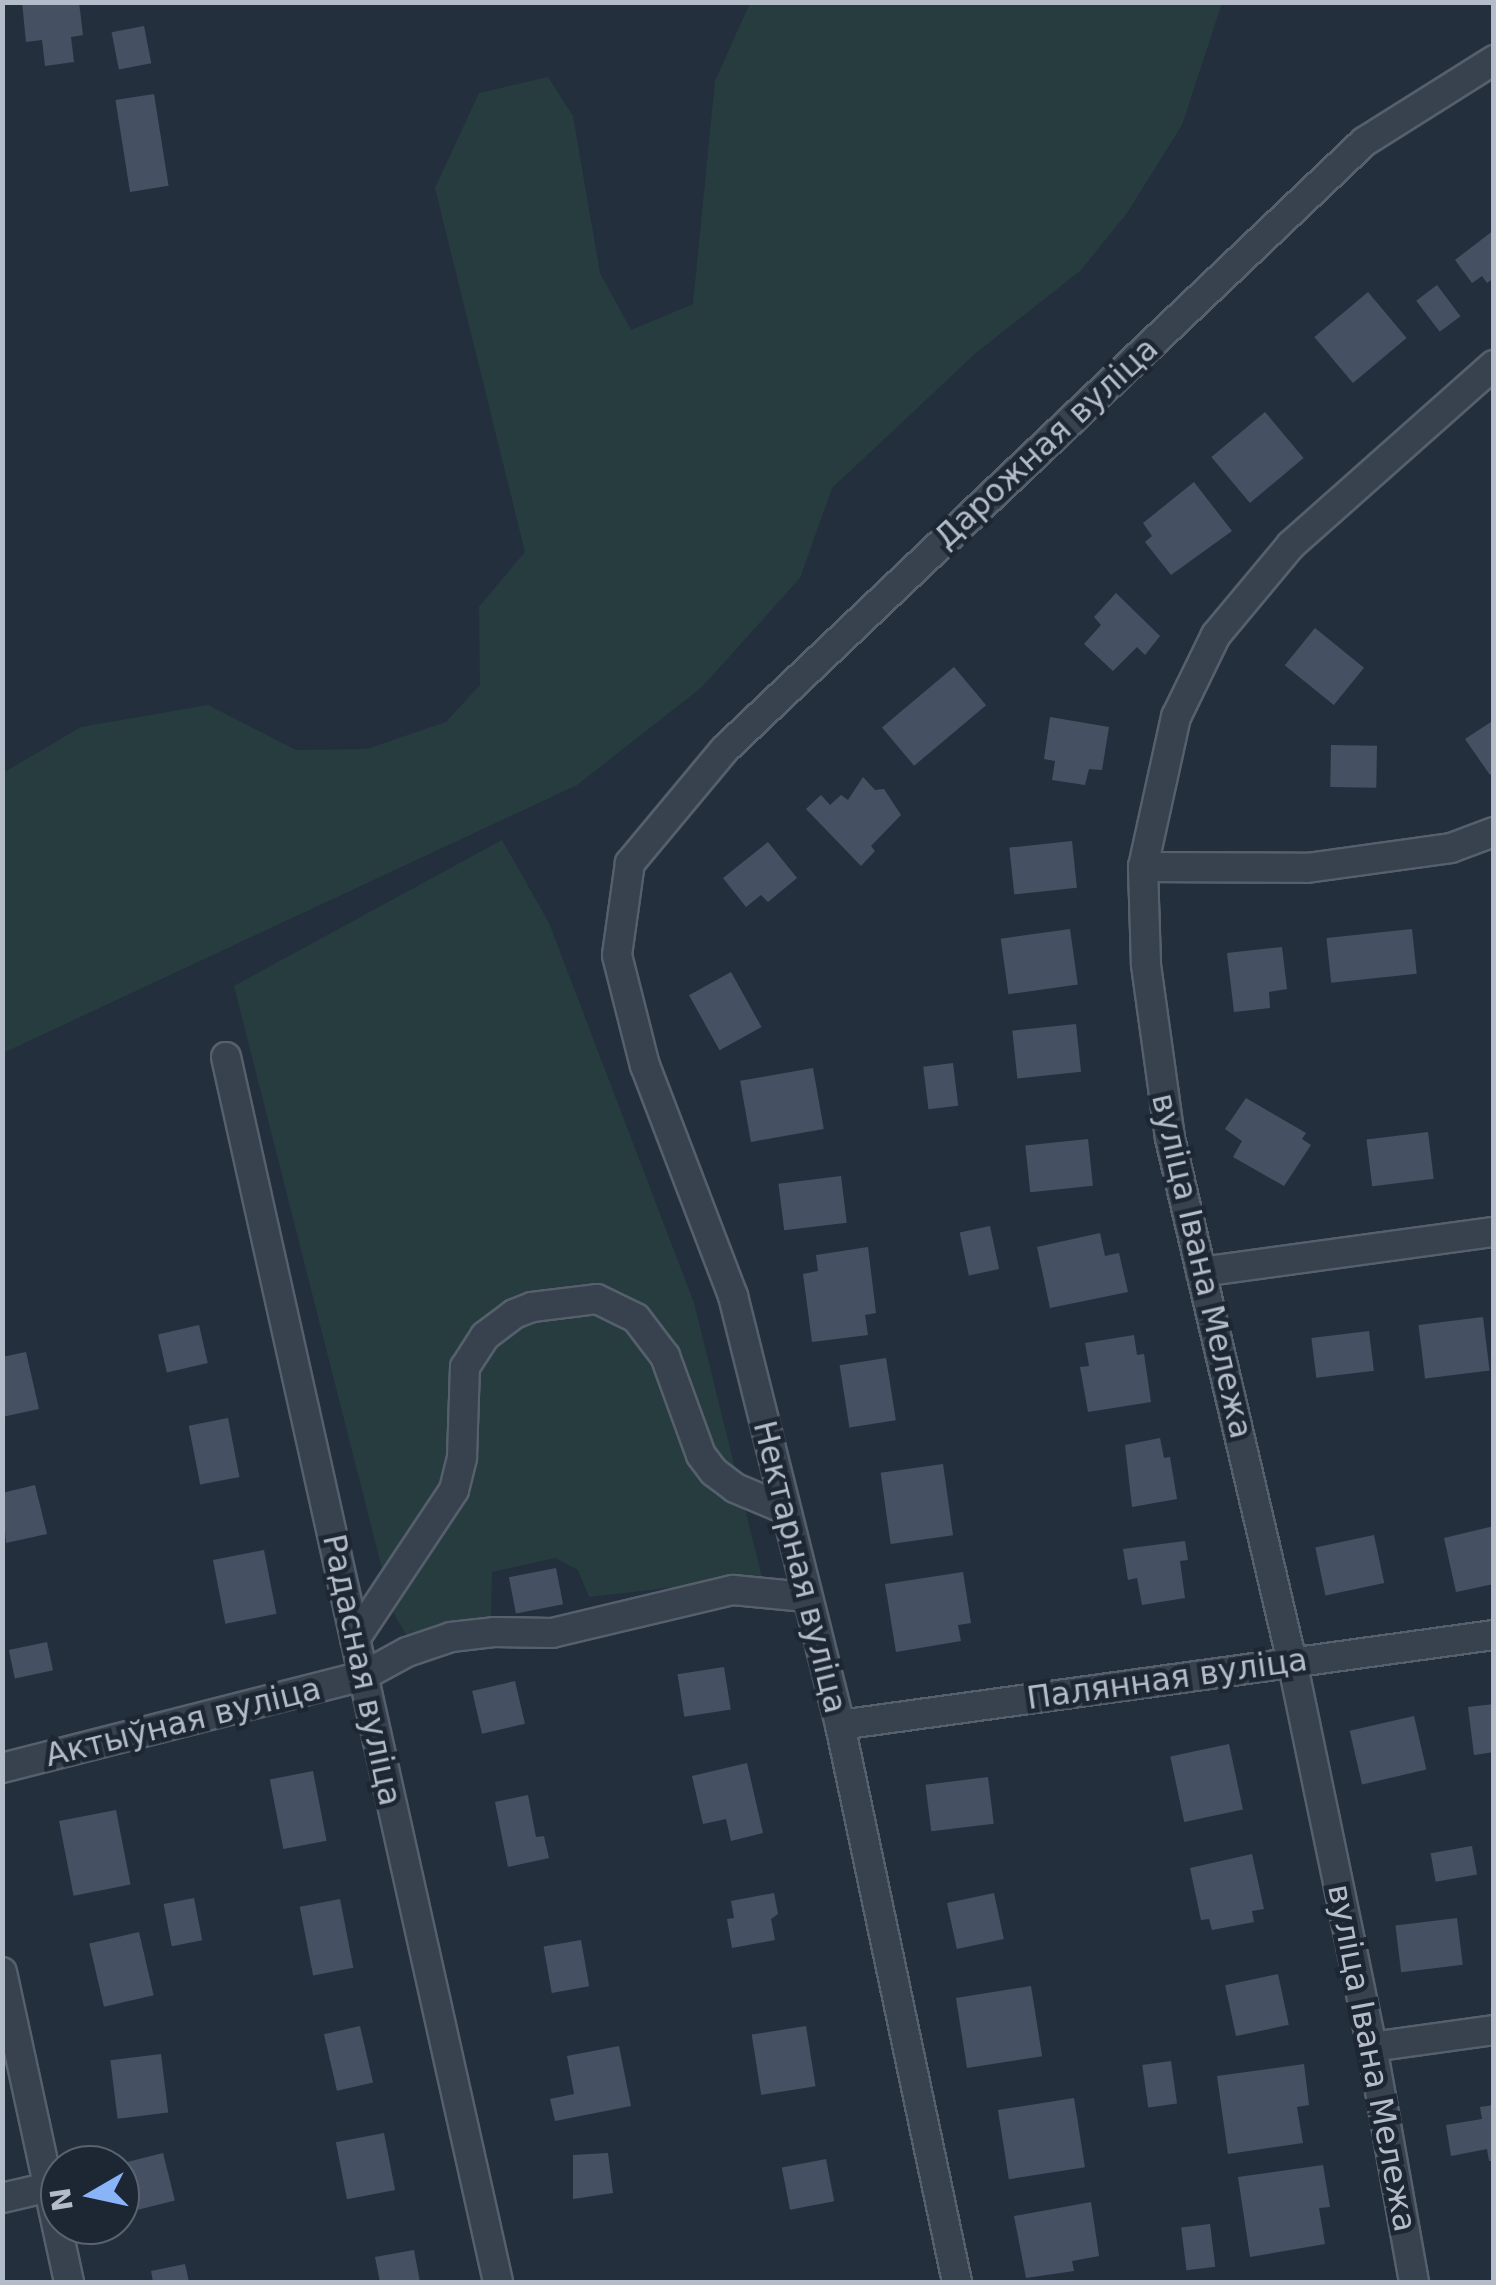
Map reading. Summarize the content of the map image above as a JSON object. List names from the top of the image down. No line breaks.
{"streets":{"street":["Дарожная вуліца","вуліца Івана Мележа","Нектарная вуліца","Радасная вуліца","Палянная вуліца","Актыўная вуліца"]},"crossings":[["Дарожная вуліца","Нектарная вуліца"],["вуліца Івана Мележа","Палянная вуліца"],["Нектарная вуліца","Палянная вуліца"],["Нектарная вуліца","Актыўная вуліца"],["Радасная вуліца","Актыўная вуліца"]],"north":"left"}
